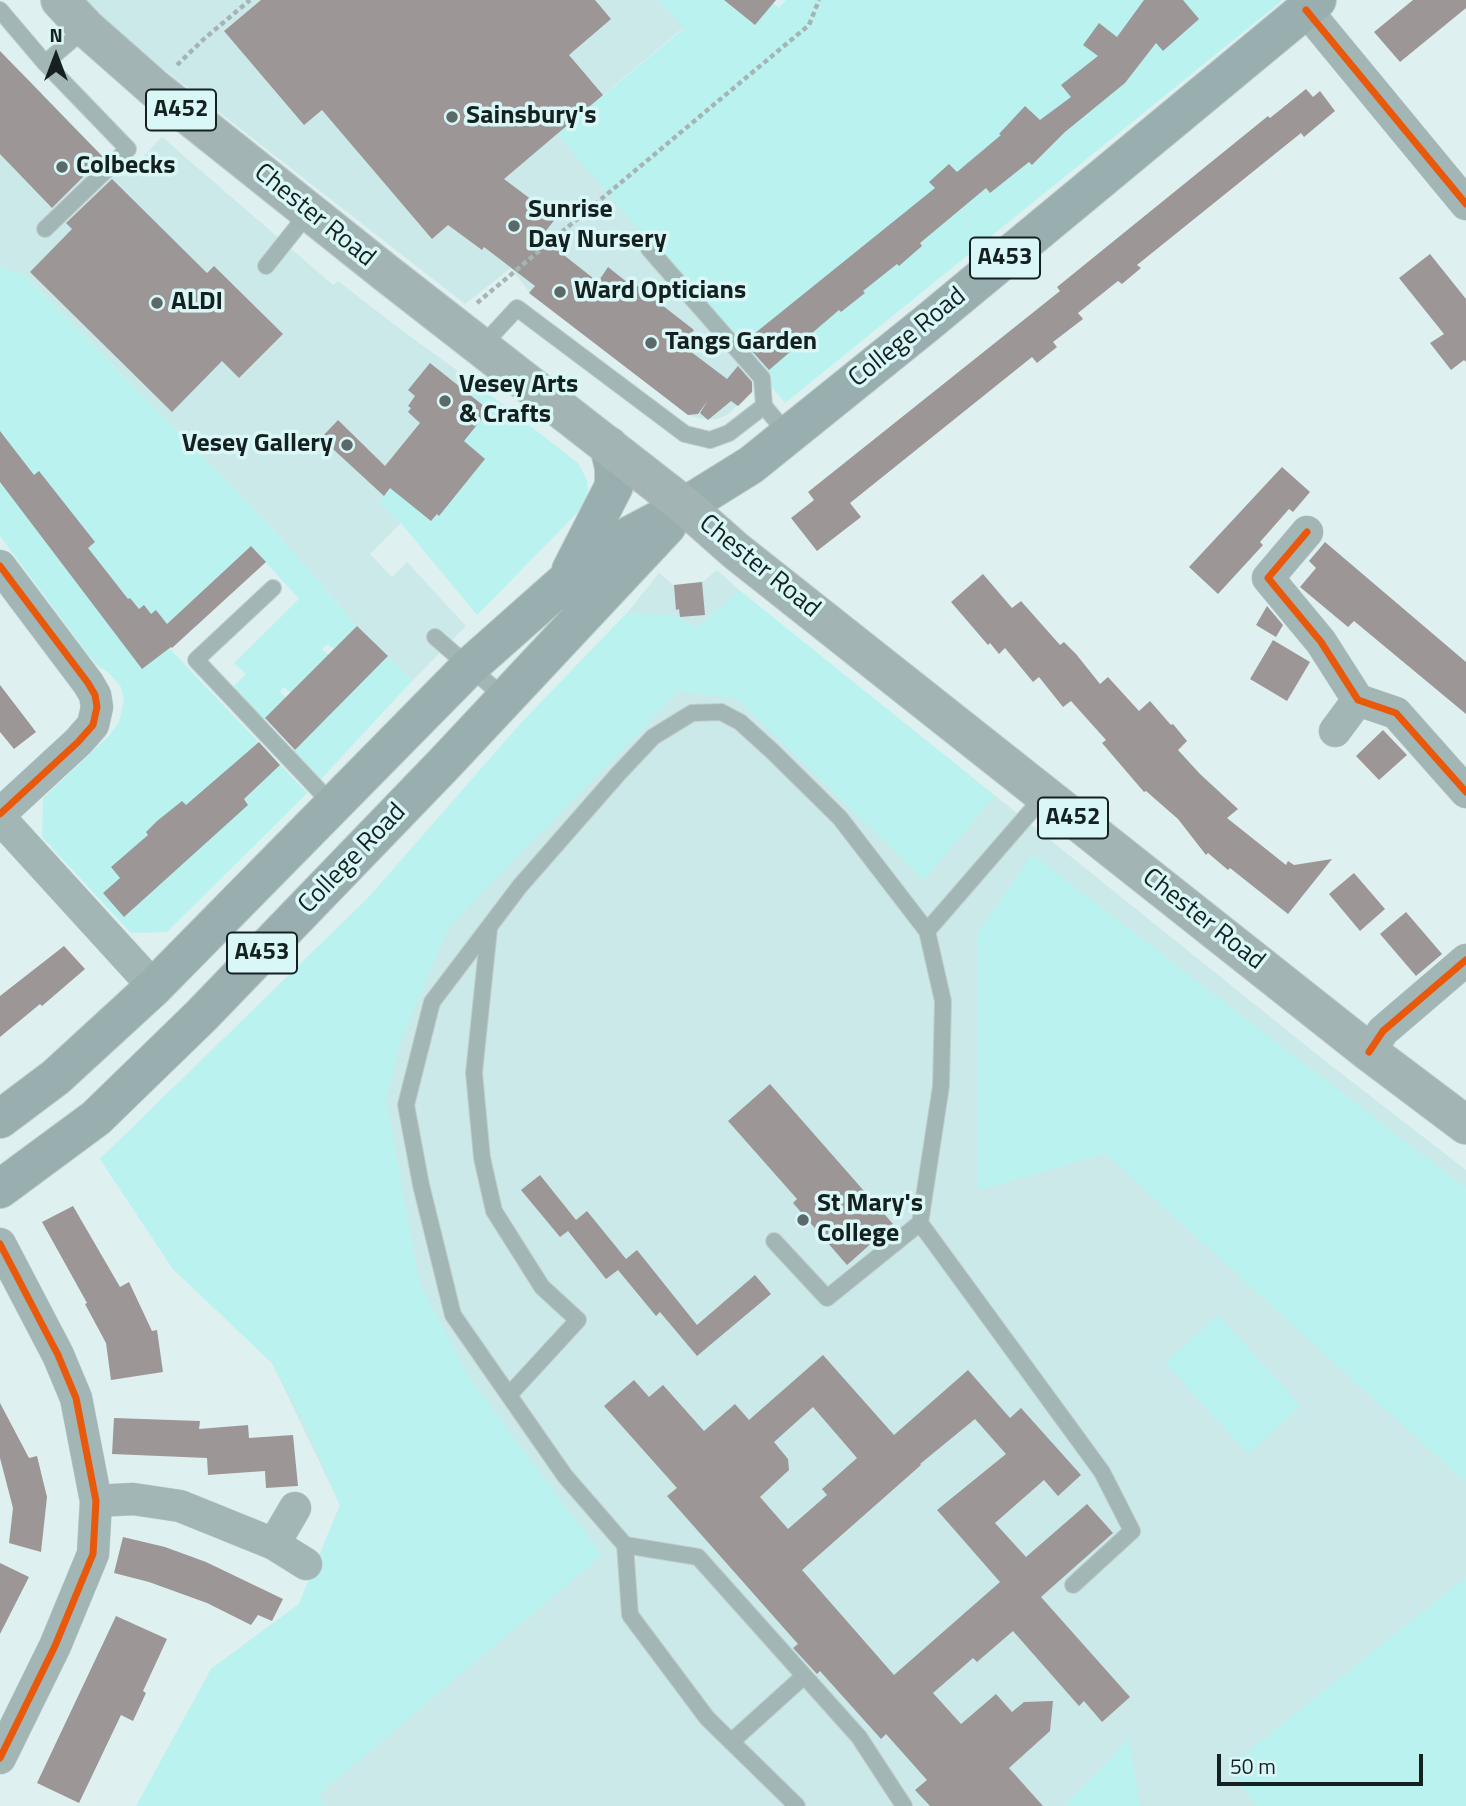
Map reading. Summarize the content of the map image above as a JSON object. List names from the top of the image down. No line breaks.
{"streets":{"highway":["A452","Chester Road"],"main road":["A453","College Road"]},"crossings":[["Chester Road","College Road"]],"places":["Sainsbury's","Colbecks","Sunrise Day Nursery","Ward Opticians","ALDI","Tangs Garden","Vesey Arts & Crafts","Vesey Gallery","St Mary's College"],"scale_bar":"50 m","north":"top"}
